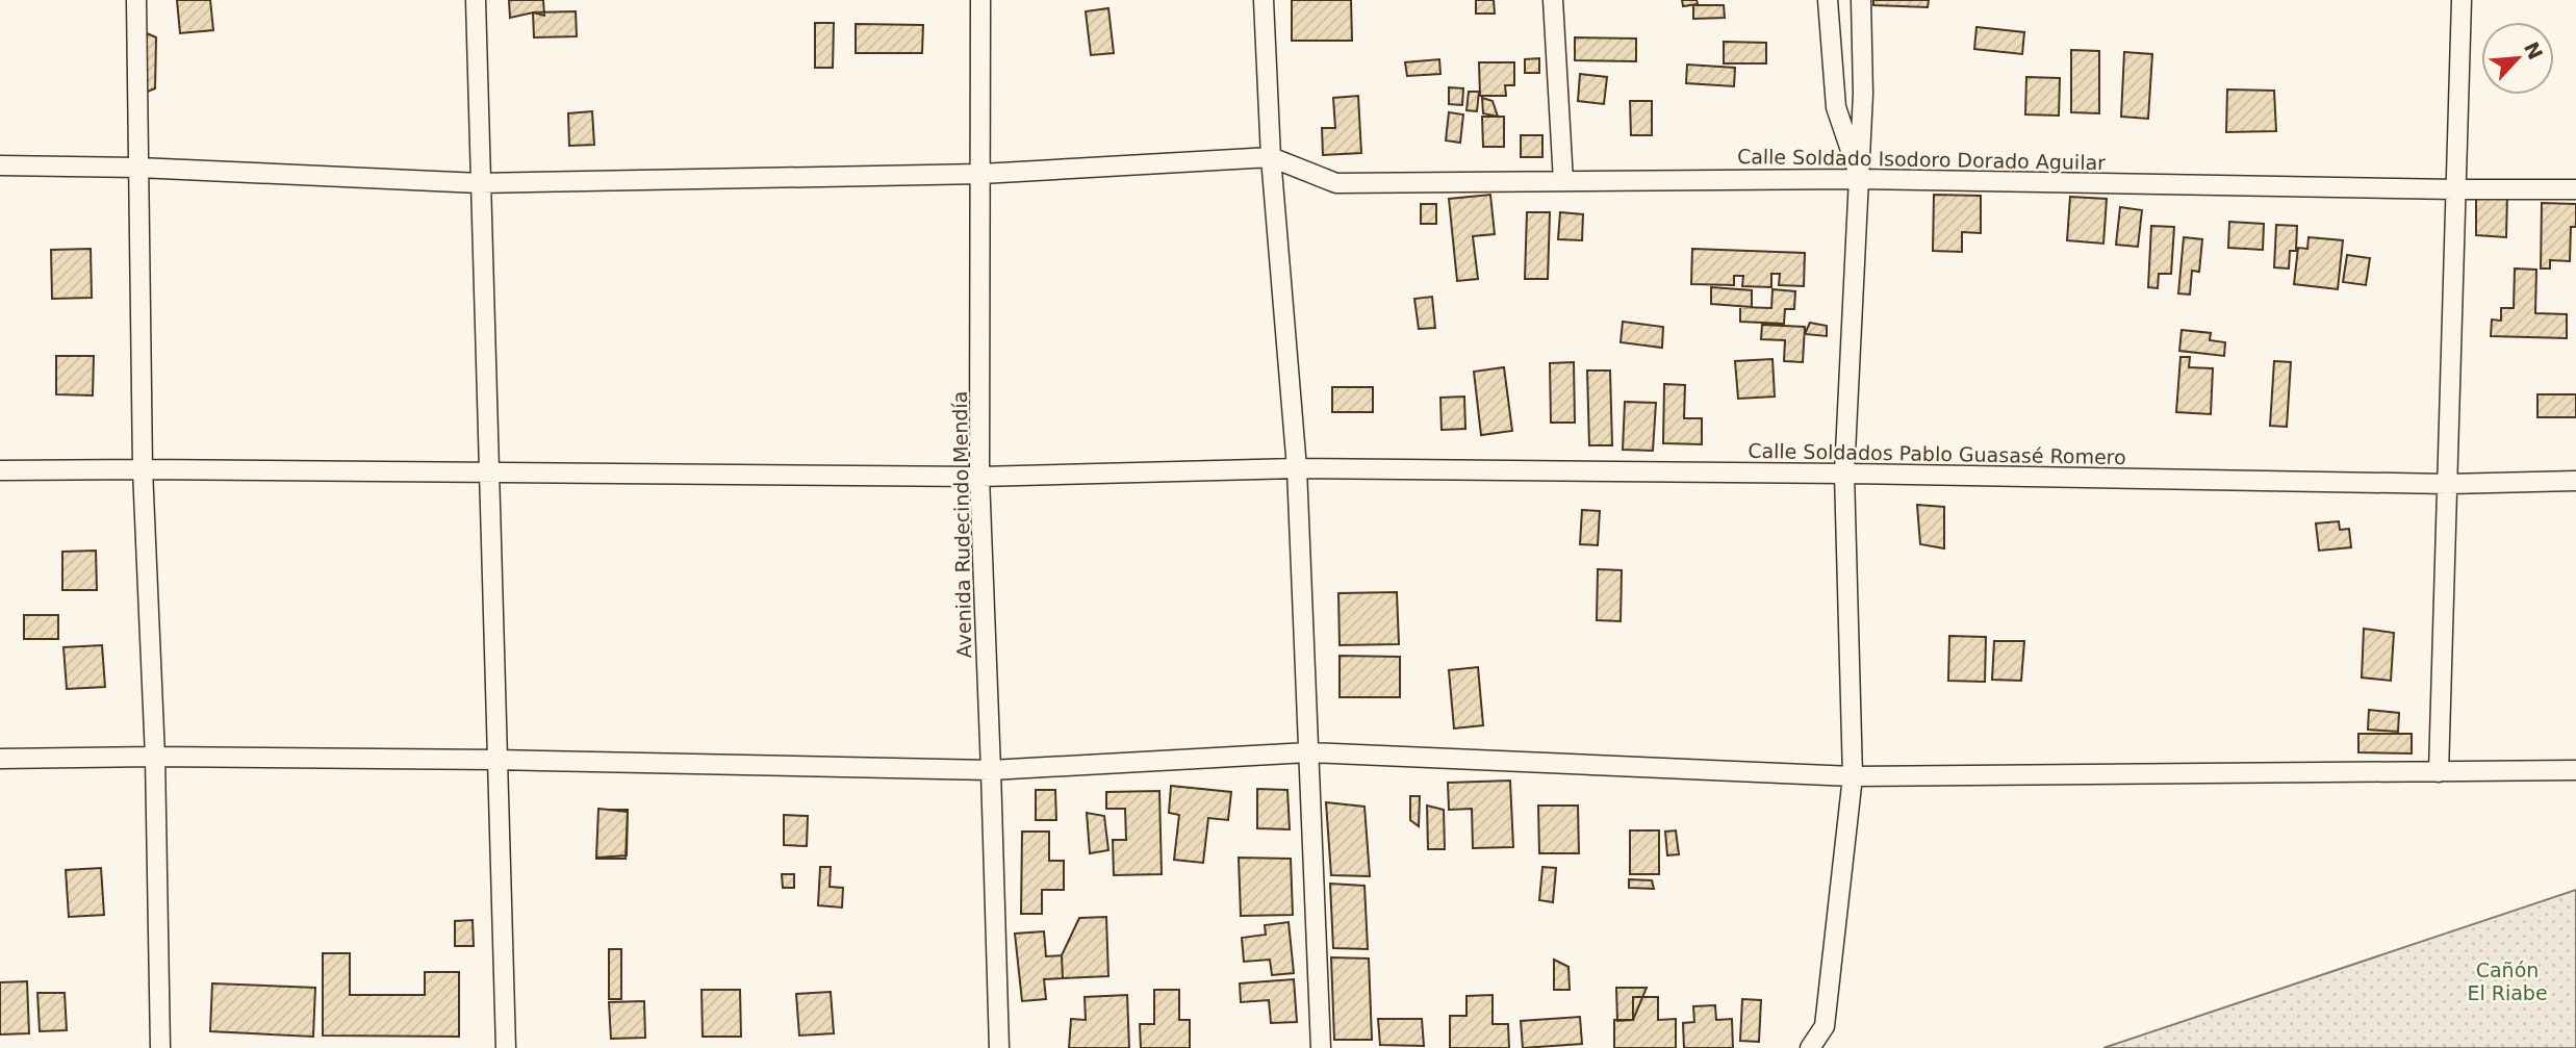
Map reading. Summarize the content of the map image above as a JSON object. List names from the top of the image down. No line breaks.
{"streets":{"street":["Calle Soldado Isodoro Dorado Aguilar","Calle Soldados Pablo Guasasé Romero","Avenida Rudecindo Mendía"]},"crossings":[["Calle Soldados Pablo Guasasé Romero","Avenida Rudecindo Mendía"]],"parks":["Cañón El Riabe"],"north":"top right"}
